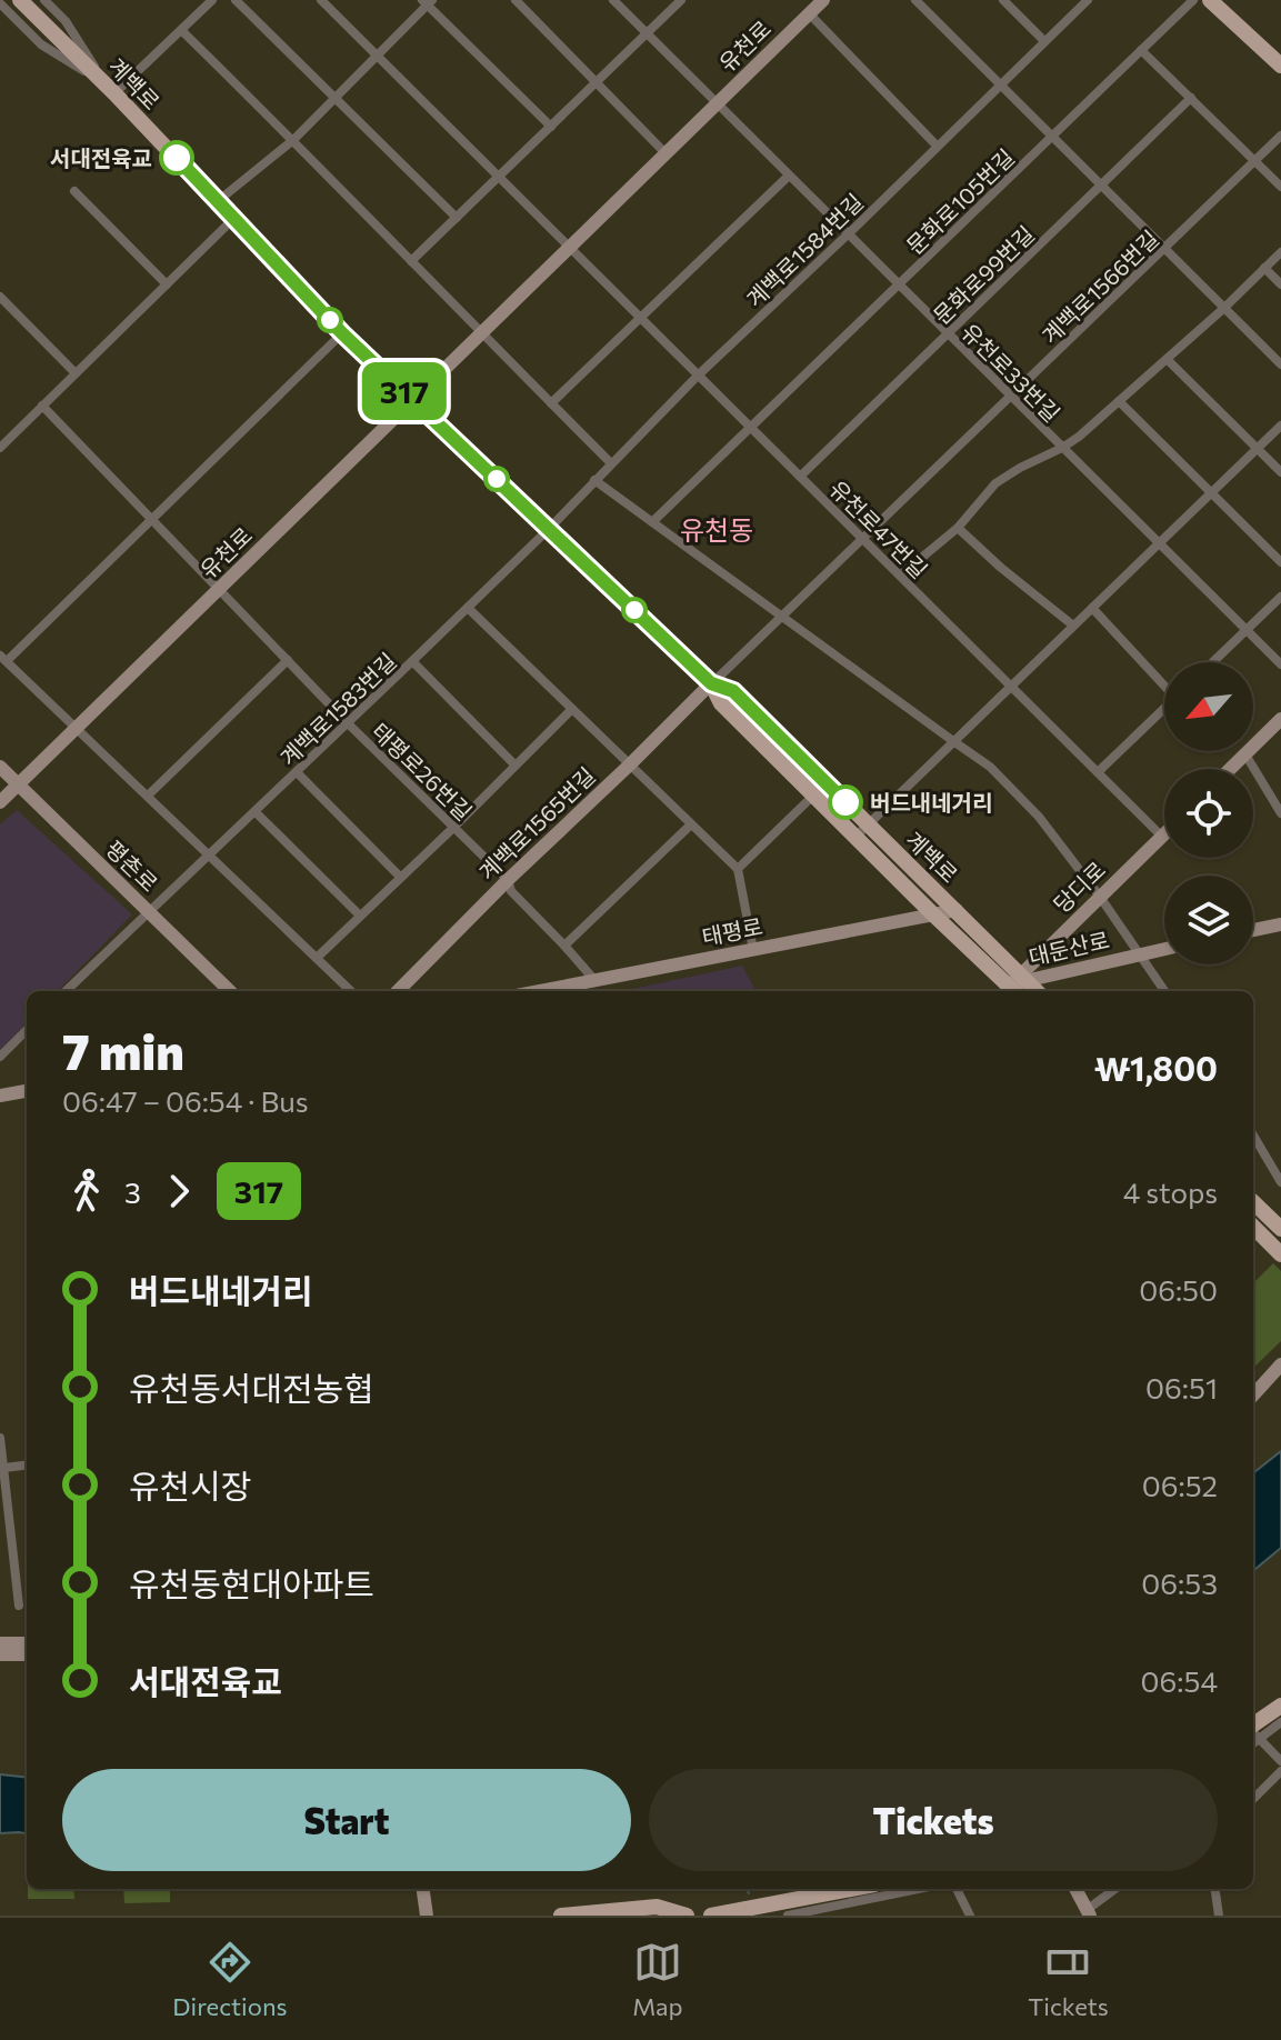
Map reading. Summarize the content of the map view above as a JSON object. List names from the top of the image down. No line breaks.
{"streets":{"main road":["유천로","계백로","계백로1565번길","평촌로","당디로","태평로","대둔산로"],"street":["문화로105번길","계백로1584번길","문화로99번길","계백로1566번길","유천로33번길","유천로47번길","계백로1583번길","태평로26번길"]},"crossings":[["유천로","계백로"],["유천로","유천로33번길"],["유천로","유천로47번길"],["유천로","태평로26번길"],["유천로","평촌로"],["계백로","계백로1584번길"],["계백로","계백로1566번길"],["계백로","계백로1583번길"],["계백로","계백로1565번길"],["계백로","당디로"],["계백로","태평로"],["계백로","대둔산로"],["문화로105번길","유천로33번길"],["문화로105번길","유천로47번길"],["문화로105번길","대둔산로"],["계백로1584번길","유천로33번길"],["계백로1584번길","유천로47번길"],["계백로1584번길","계백로1583번길"],["계백로1584번길","대둔산로"],["문화로99번길","유천로33번길"],["문화로99번길","유천로47번길"],["계백로1566번길","유천로33번길"],["계백로1566번길","유천로47번길"],["계백로1566번길","계백로1565번길"],["계백로1566번길","대둔산로"],["유천로47번길","당디로"],["계백로1583번길","태평로26번길"],["계백로1583번길","평촌로"],["태평로26번길","계백로1565번길"],["태평로26번길","태평로"],["당디로","대둔산로"]],"districts":["유천동"],"places":["서대전육교","버드내네거리"],"lines":["bus line 317"],"north":"bottom left","page":{"on_map":"317","heading":["7 min","06:47 – 06:54 · Bus","₩1,800"],"legs":["3","317","4 stops"],"list":[{"name":"버드내네거리","value":"06:50"},{"name":"유천동서대전농협","value":"06:51"},{"name":"유천시장","value":"06:52"},{"name":"유천동현대아파트","value":"06:53"},{"name":"서대전육교","value":"06:54"}],"buttons":["Start","Tickets"],"tabs":["Directions","Map","Tickets"]}}
